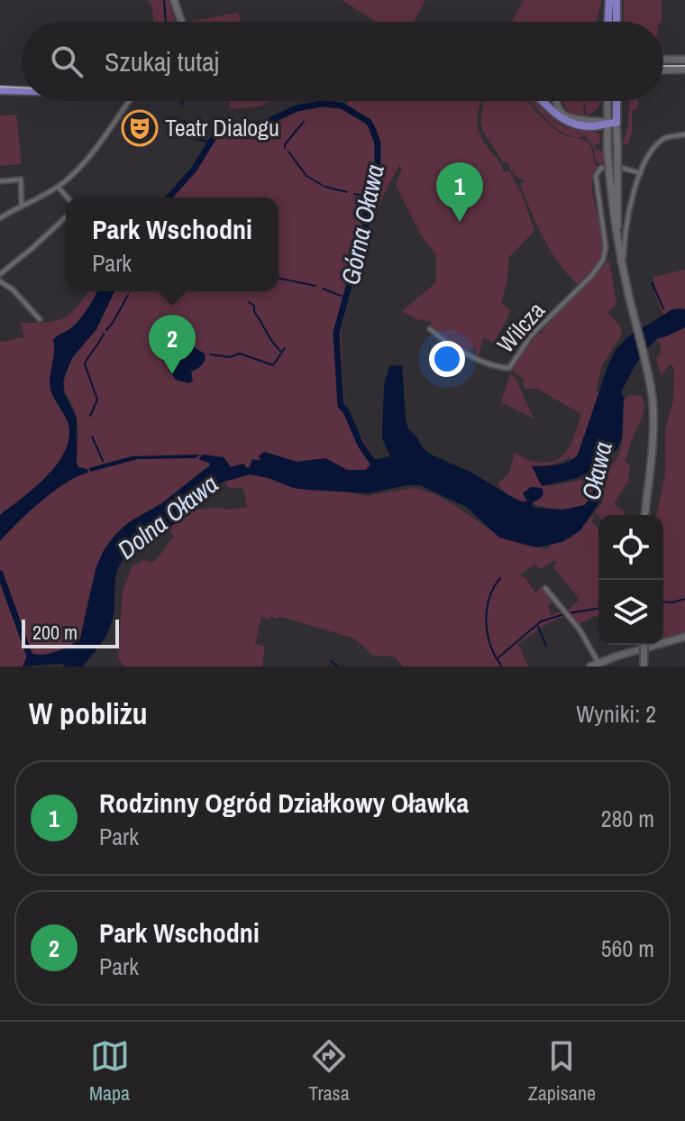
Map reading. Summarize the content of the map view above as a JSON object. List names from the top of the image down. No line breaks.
{"streets":{"street":["Wilcza"]},"water":["Górna Oława","Oława","Dolna Oława"],"places":{"theatre":["Teatr Dialogu"]},"scale_bar":"200 m","page":{"search":"Szukaj tutaj","pins":["1","2"],"popup":["Park Wschodni","Park"],"scale":"200 m","heading":["W pobliżu","Wyniki: 2"],"list":[{"mark":"1","name":"Rodzinny Ogród Działkowy Oławka","note":"Park","value":"280 m"},{"mark":"2","name":"Park Wschodni","note":"Park","value":"560 m"}],"nav":["Mapa","Trasa","Zapisane"]}}
